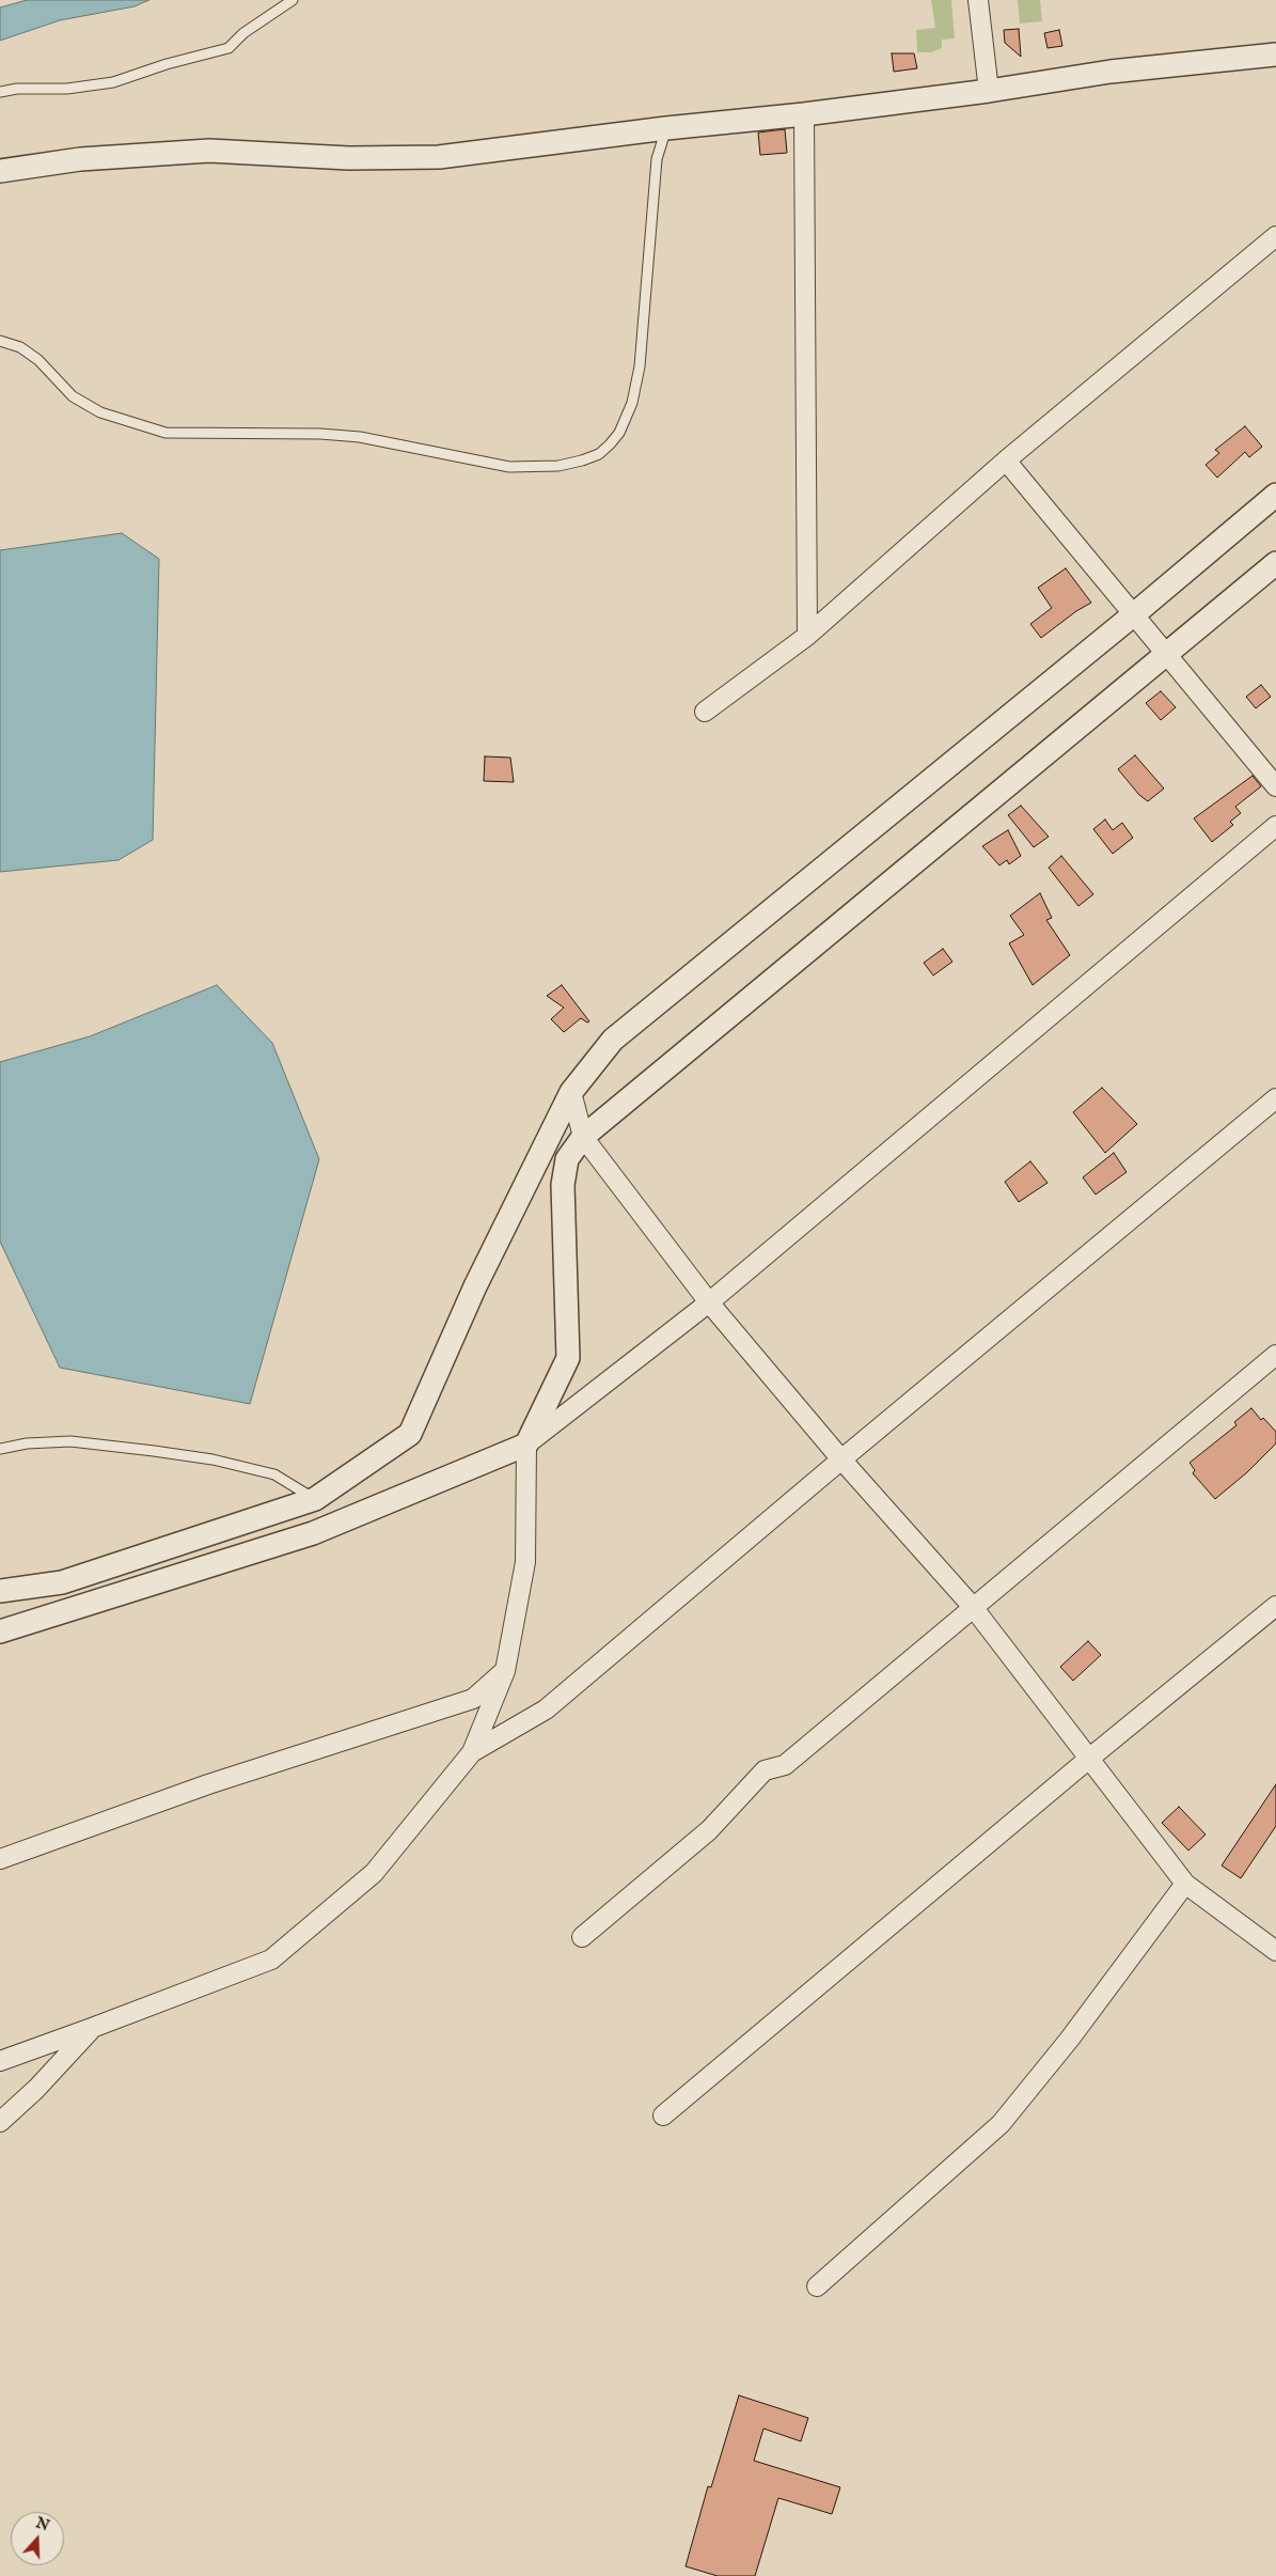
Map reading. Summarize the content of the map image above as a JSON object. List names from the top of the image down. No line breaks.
{"north":"top"}
